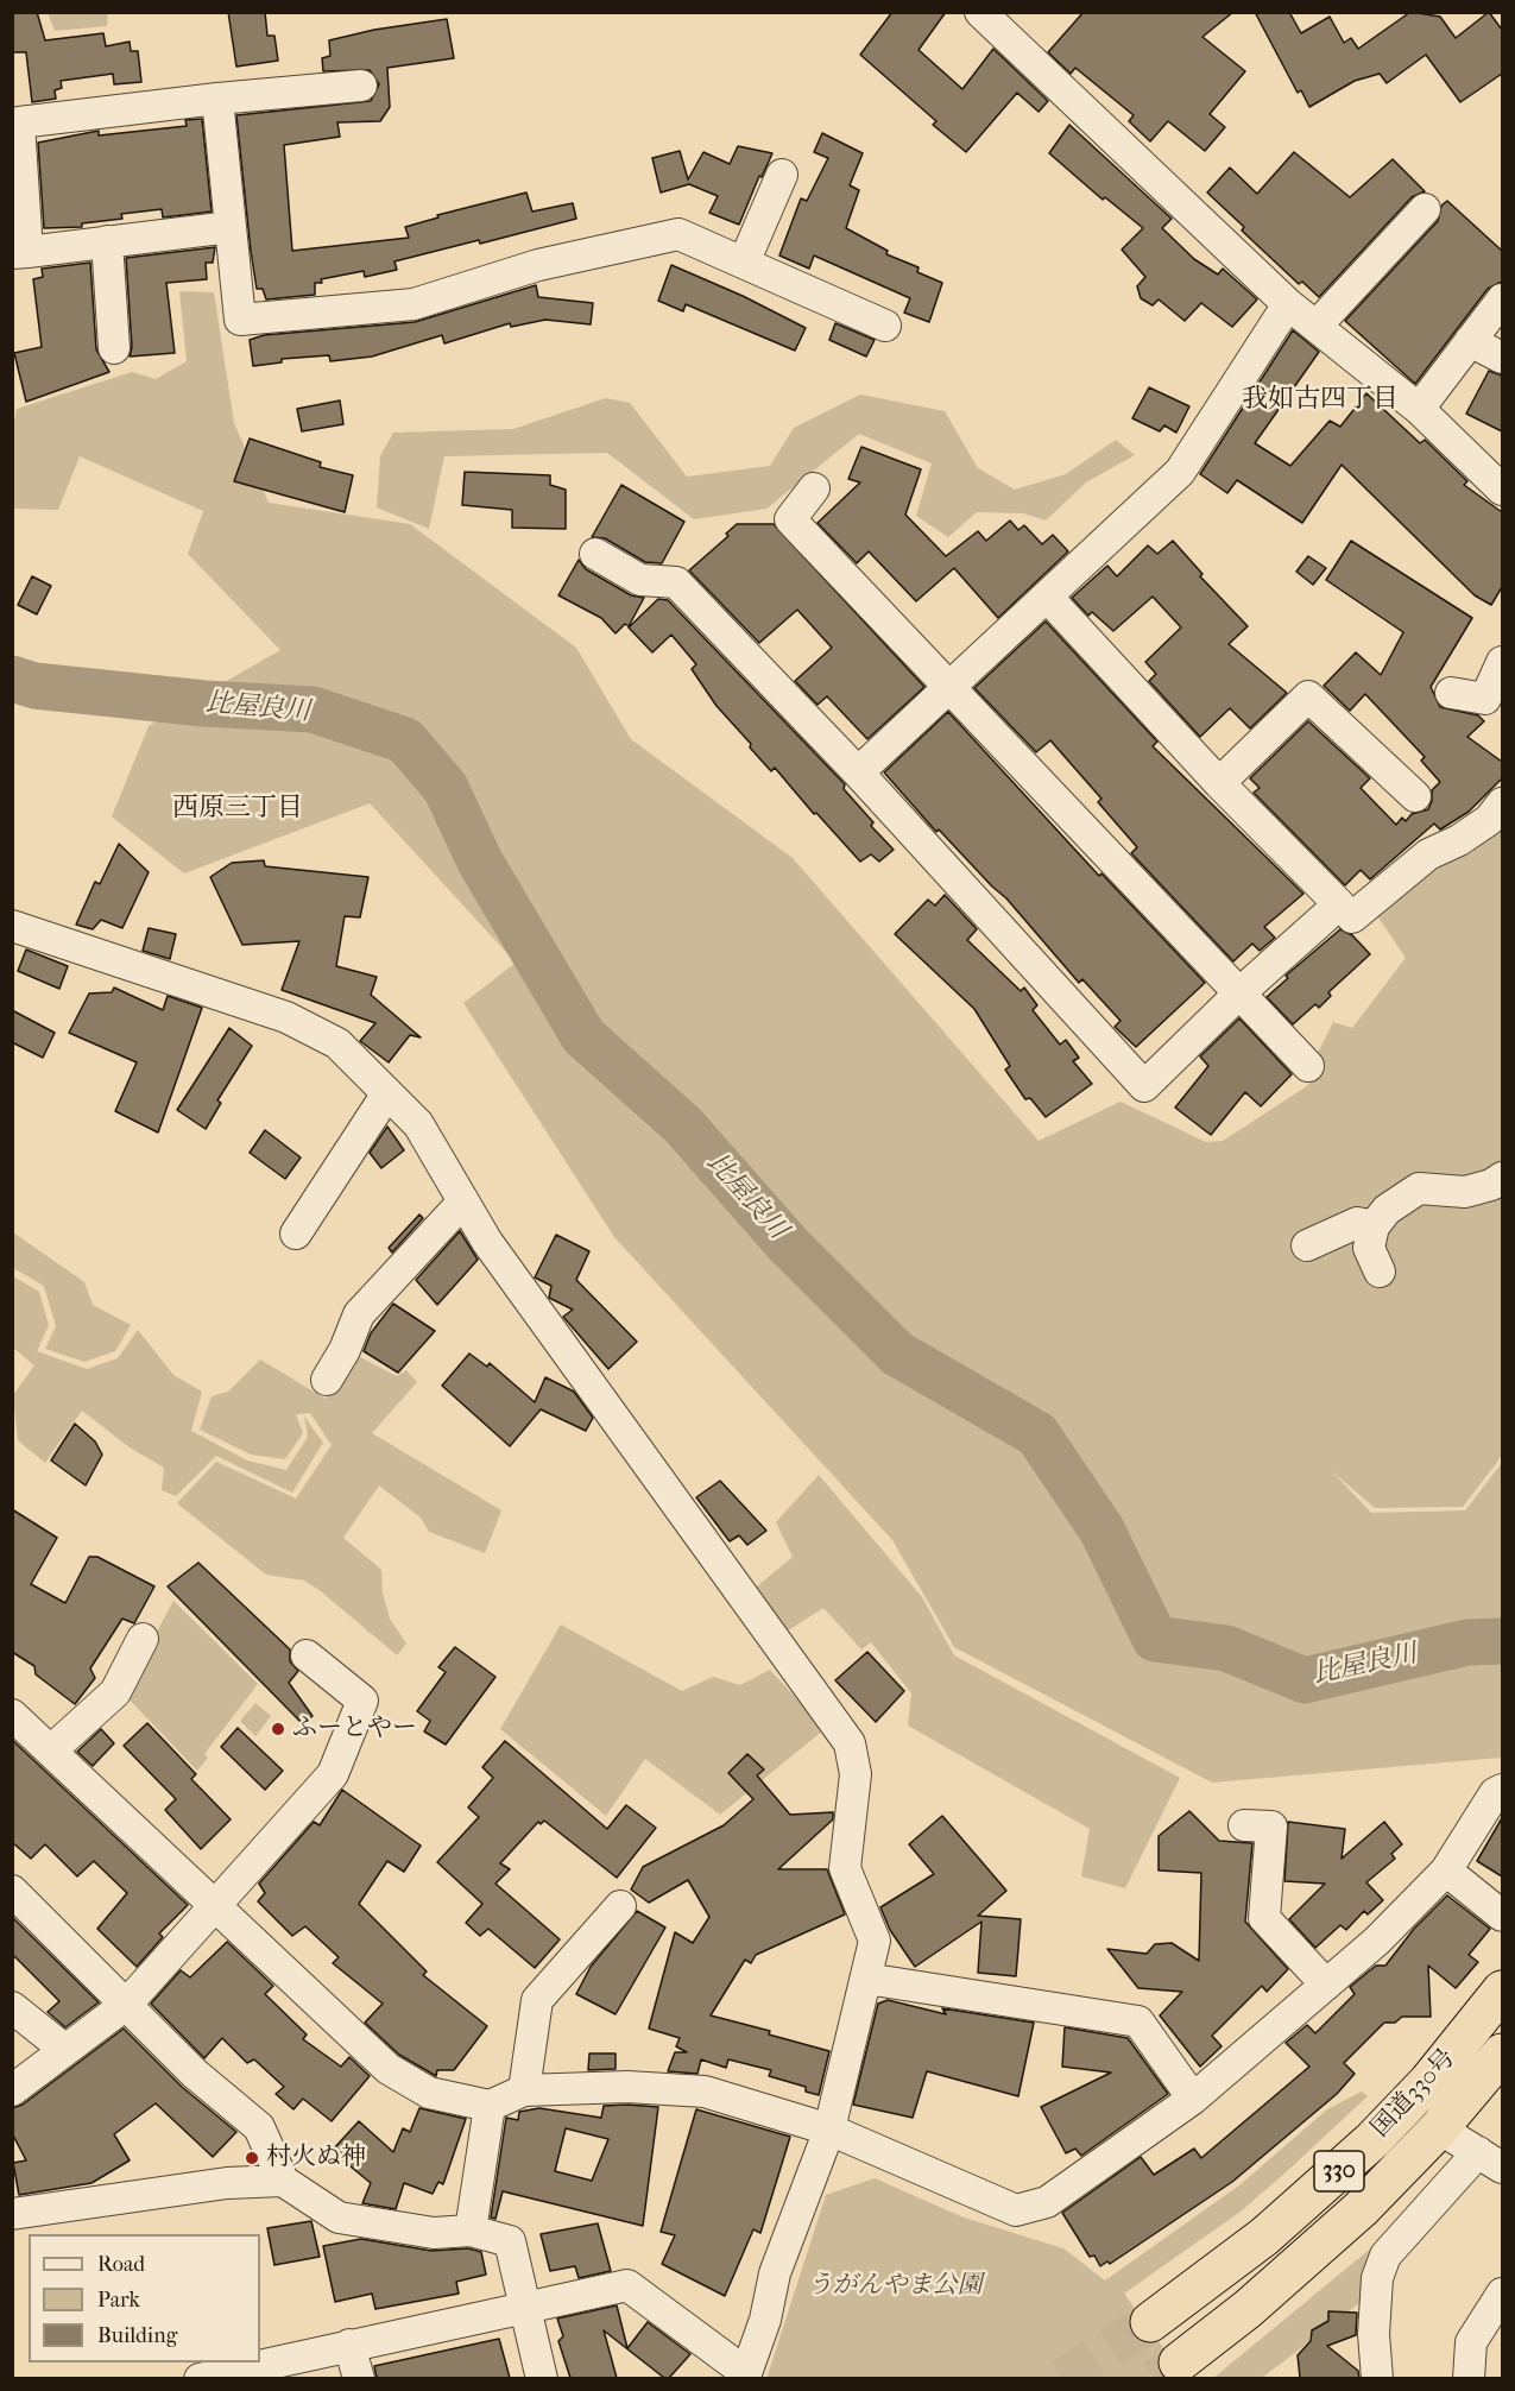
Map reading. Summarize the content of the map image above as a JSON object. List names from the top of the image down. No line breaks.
{"streets":{"highway":["国道330号","330"]},"districts":["我如古四丁目","西原三丁目"],"water":["比屋良川"],"parks":["うがんやま公園"],"places":["ふーとやー","村火ぬ神"],"legend":["Road","Park","Building"]}
